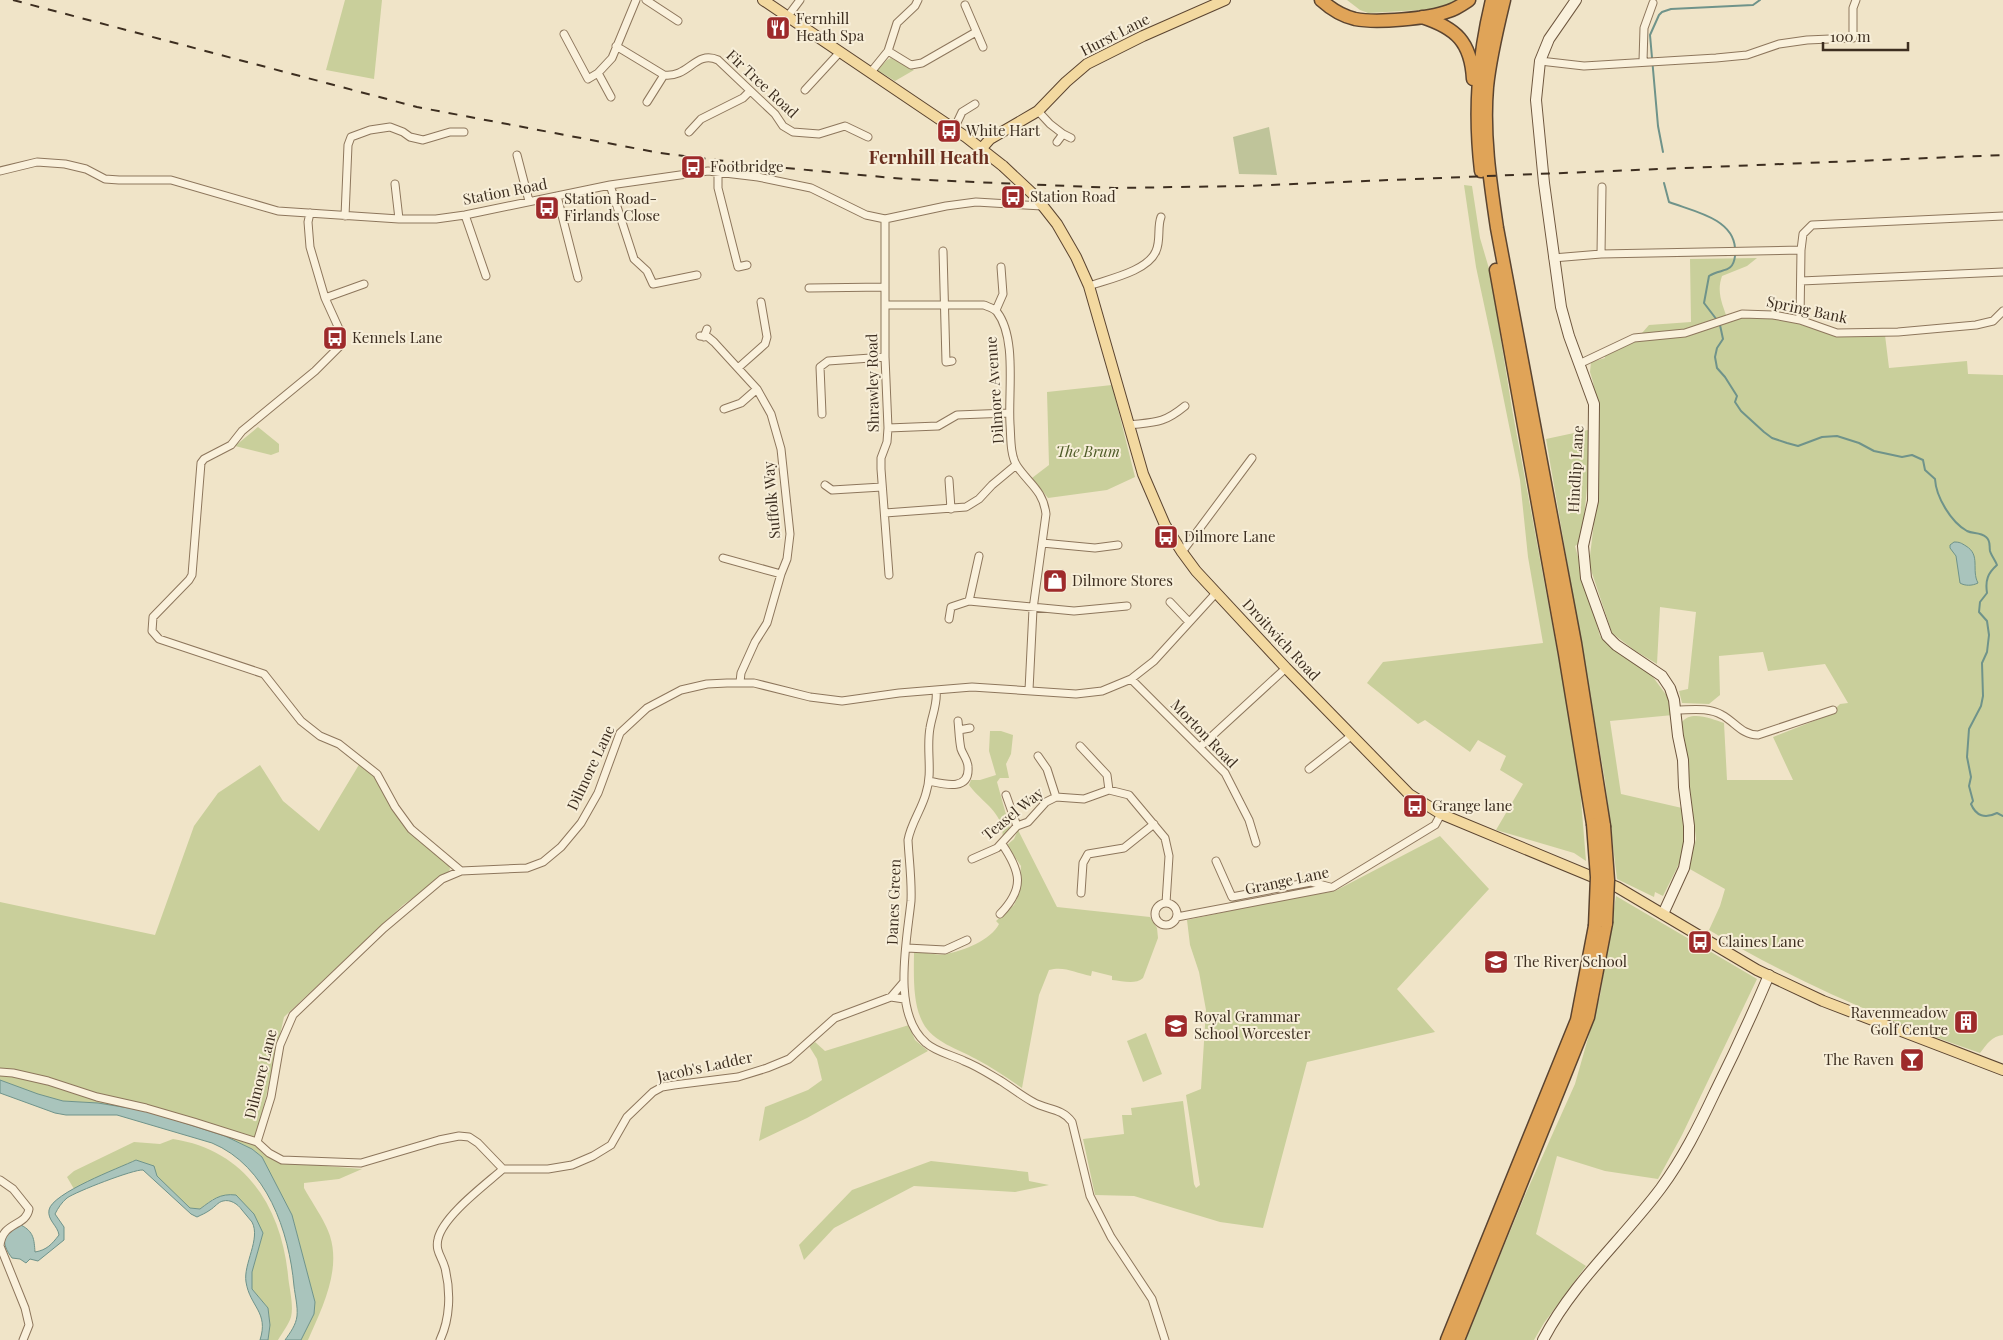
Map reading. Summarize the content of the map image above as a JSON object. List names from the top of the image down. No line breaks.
{"streets":{"main road":["Hurst Lane","Droitwich Road"],"street":["Fir Tree Road","Station Road","Spring Bank","Shrawley Road","Dilmore Avenue","Hindlip Lane","Suffolk Way","Morton Road","Dilmore Lane","Teasel Way","Grange Lane","Danes Green","Jacob's Ladder"]},"crossings":[["Hurst Lane","Droitwich Road"],["Station Road","Shrawley Road"],["Spring Bank","Hindlip Lane"],["Hindlip Lane","Droitwich Road"],["Suffolk Way","Dilmore Lane"],["Droitwich Road","Dilmore Lane"],["Droitwich Road","Grange Lane"],["Morton Road","Dilmore Lane"],["Dilmore Lane","Danes Green"],["Danes Green","Jacob's Ladder"]],"districts":["Fernhill Heath"],"parks":["The Brum"],"places":{"restaurant":["Fernhill Heath Spa"],"bus stop":["White Hart","Footbridge","Station Road","Station Road- Firlands Close","Kennels Lane","Dilmore Lane","Grange lane","Claines Lane"],"shop":["Dilmore Stores"],"school or university":["The River School","Royal Grammar School Worcester"],"building":["Ravenmeadow Golf Centre"],"bar":["The Raven"]},"scale_bar":"100 m"}
